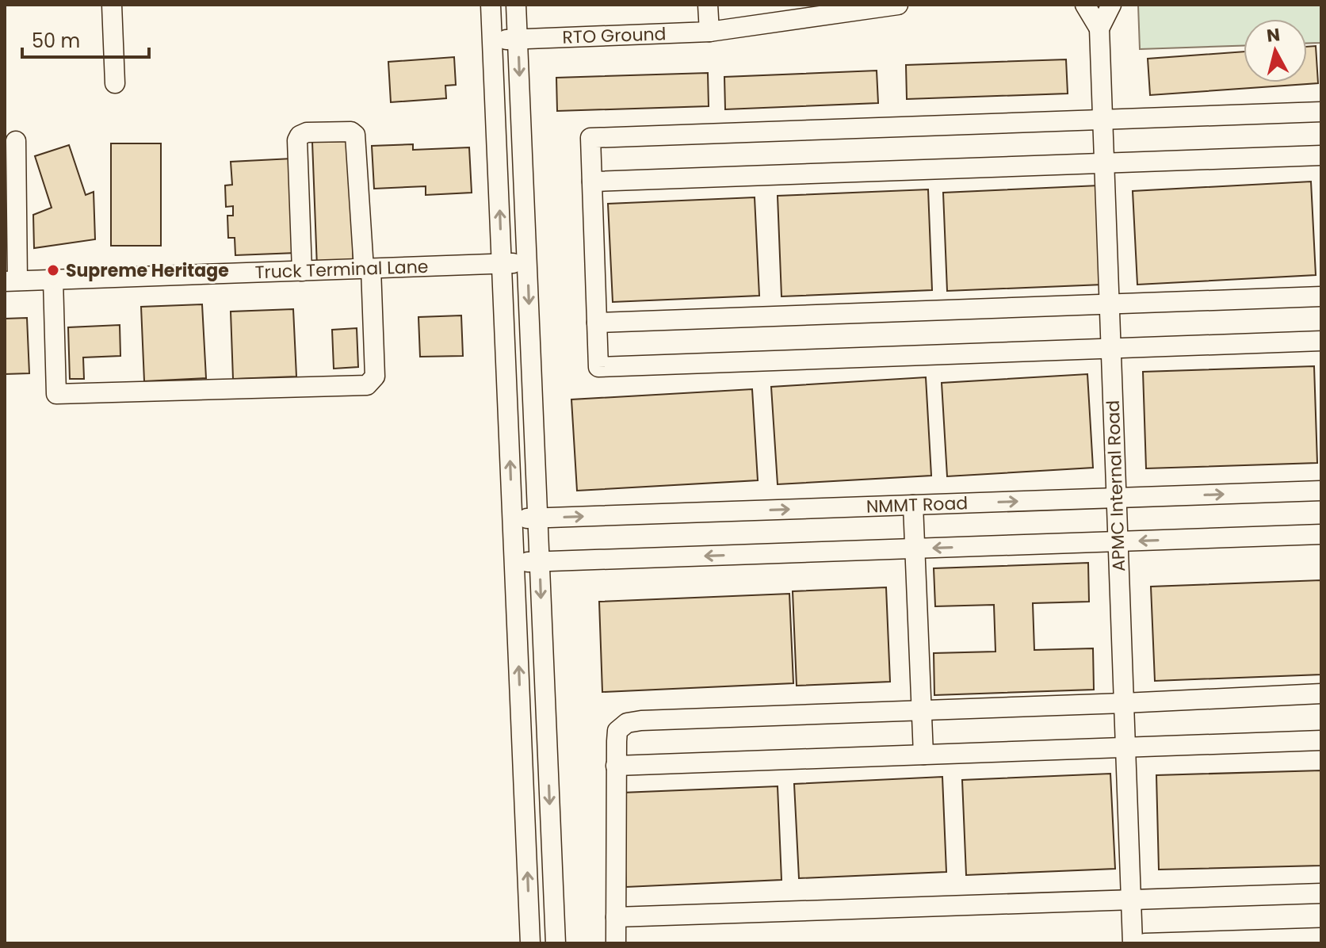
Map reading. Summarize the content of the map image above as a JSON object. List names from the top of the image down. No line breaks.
{"streets":{"street":["RTO Ground","Truck Terminal Lane","APMC Internal Road","NMMT Road"]},"crossings":[["APMC Internal Road","NMMT Road"]],"places":["Supreme Heritage"],"scale_bar":"50 m","north":"top"}
